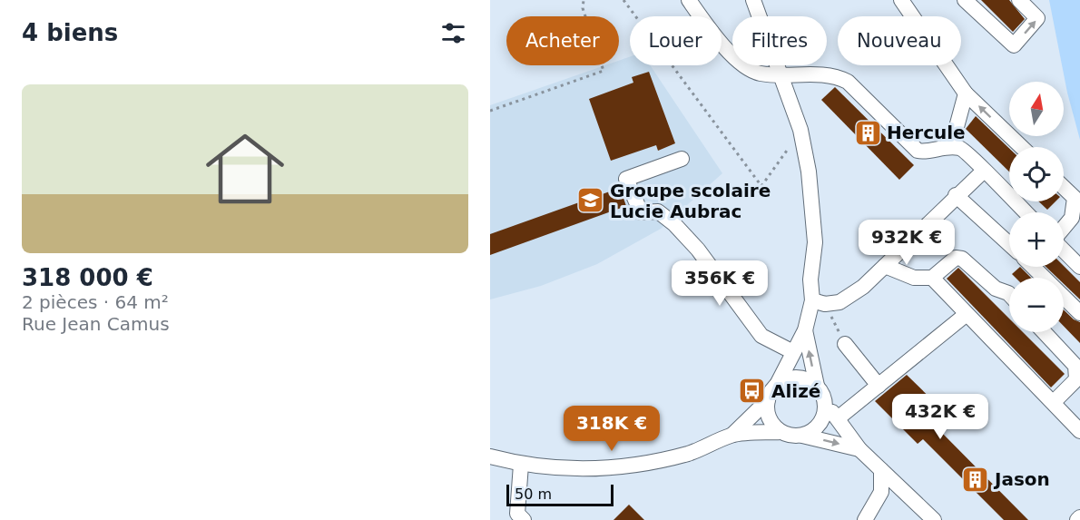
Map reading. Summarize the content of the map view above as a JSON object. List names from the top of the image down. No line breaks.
{"places":{"building":["Hercule","Jason"],"school or university":["Groupe scolaire Lucie Aubrac"],"bus stop":["Alizé"]},"scale_bar":"50 m","north":"top","page":{"heading":"4 biens","chip":["Acheter","Louer","Filtres","Nouveau"],"list":[{"name":"318 000 €","note":"2 pièces · 64 m² · Rue Jean Camus"}],"map_buttons":["+","−"],"price":["932K €","356K €","432K €","318K €"],"scale":"50 m"}}
